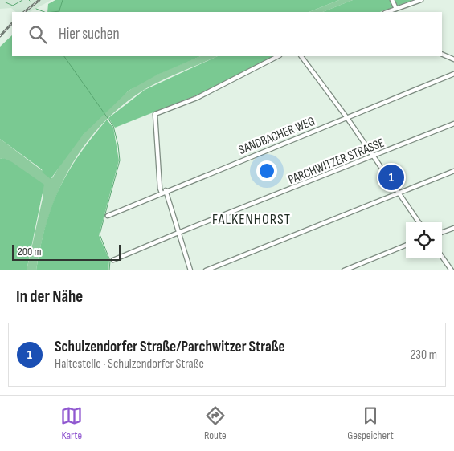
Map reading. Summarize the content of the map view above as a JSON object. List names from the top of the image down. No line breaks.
{"streets":{"street":["SANDBACHER WEG","PARCHWITZER STRASSE"]},"districts":["FALKENHORST"],"scale_bar":"200 m","page":{"search":"Hier suchen","pins":"1","scale":"200 m","heading":"In der Nähe","list":[{"mark":"1","name":"Schulzendorfer Straße/Parchwitzer Straße","note":"Haltestelle · Schulzendorfer Straße","value":"230 m"}],"nav":["Karte","Route","Gespeichert"]}}
